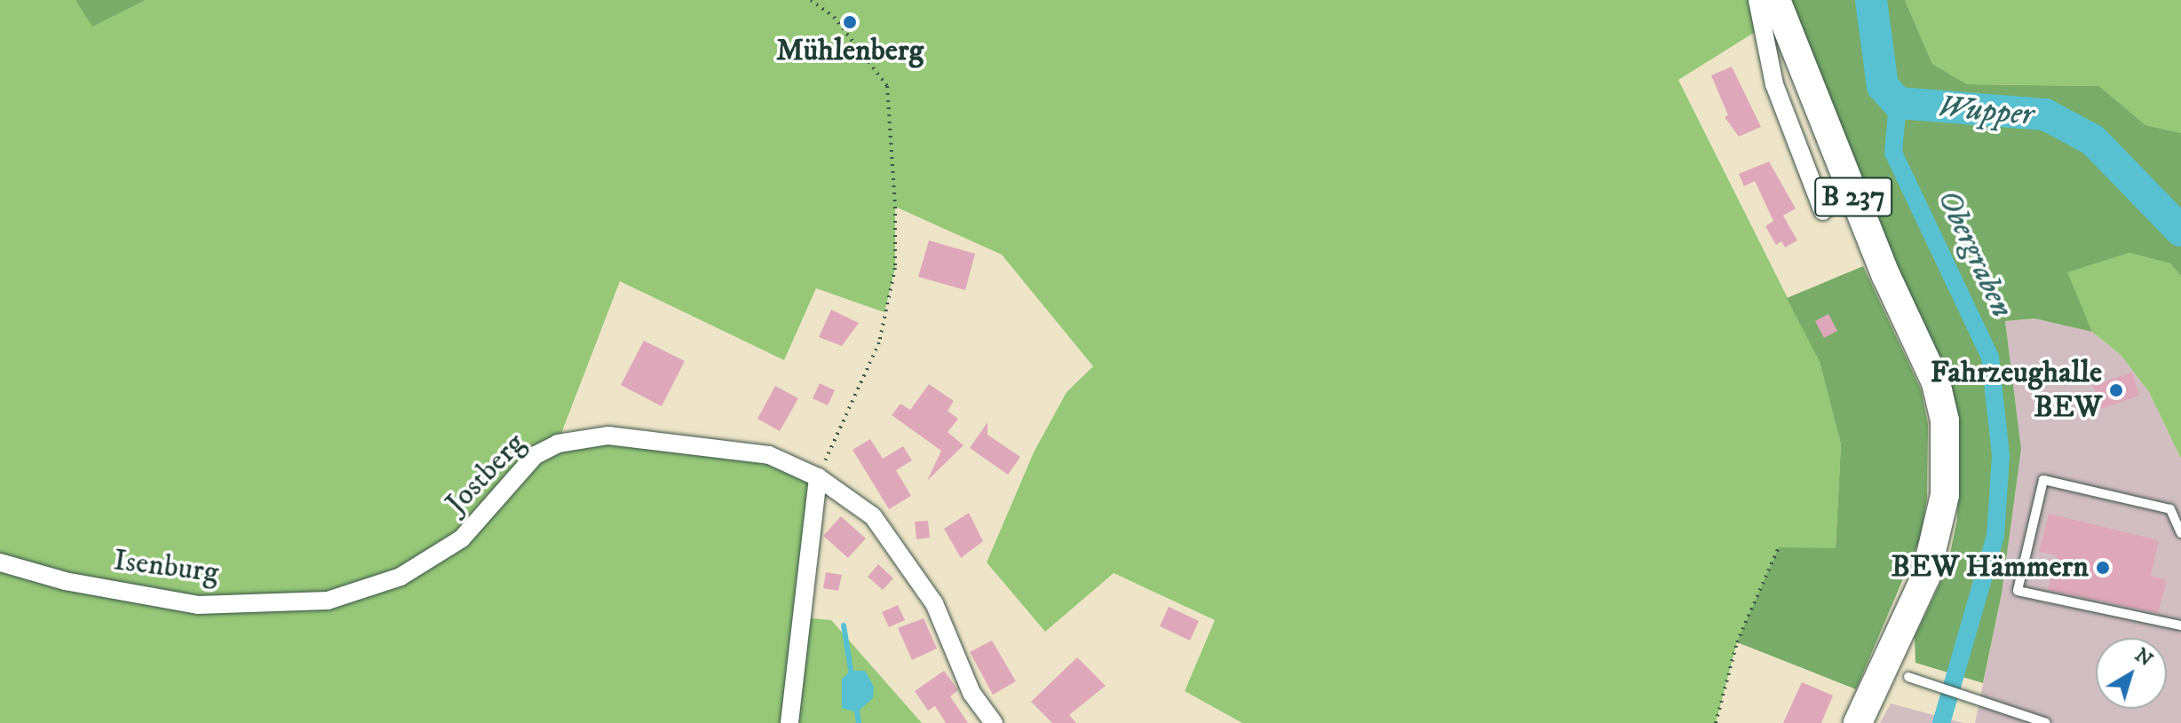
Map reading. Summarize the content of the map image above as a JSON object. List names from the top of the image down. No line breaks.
{"streets":{"main road":["B 237"],"street":["Jostberg","Isenburg"]},"crossings":[["Jostberg","Isenburg"]],"water":["Wupper","Obergraben"],"places":["Mühlenberg","Fahrzeughalle BEW","BEW Hämmern"],"north":"top right"}
